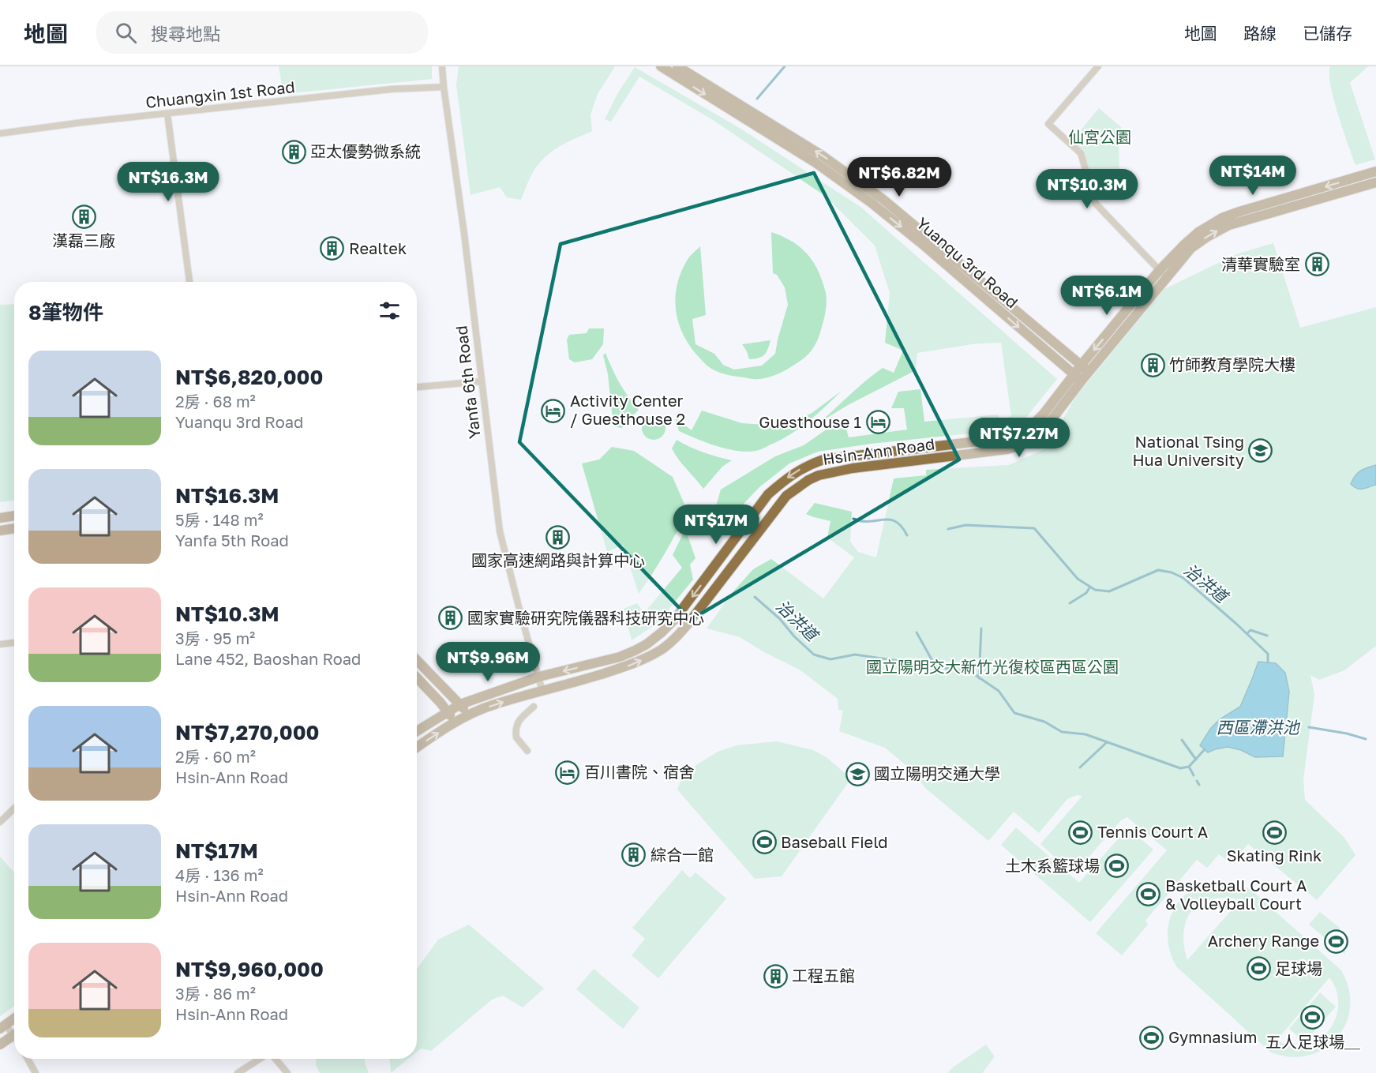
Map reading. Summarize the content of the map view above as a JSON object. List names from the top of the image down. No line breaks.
{"streets":{"street":["Chuangxin 1st Road","Yuanqu 3rd Road","Yanfa 6th Road","Hsin-Ann Road"]},"crossings":[["Chuangxin 1st Road","Yanfa 6th Road"],["Yuanqu 3rd Road","Hsin-Ann Road"],["Yanfa 6th Road","Hsin-Ann Road"]],"water":["治洪道","西區滯洪池"],"parks":["仙宮公園","國立陽明交大新竹光復校區西區公園"],"places":{"building":["亞太優勢微系統","漢磊三廠","Realtek","清華實驗室","竹師教育學院大樓","國家高速網路與計算中心","國家實驗研究院儀器科技研究中心","綜合一館","工程五館"],"hotel":["Activity Center / Guesthouse 2","Guesthouse 1","百川書院、宿舍"],"school or university":["National Tsing Hua University","國立陽明交通大學"],"sports":["Tennis Court A","Skating Rink","Baseball Field","土木系籃球場","Basketball Court A & Volleyball Court","Archery Range","足球場","五人足球場＿","Gymnasium"]},"page":{"header":"地圖","search":"搜尋地點","nav":["地圖","路線","已儲存"],"price":["NT$14M","NT$6.82M","NT$16.3M","NT$10.3M","NT$6.1M","NT$7.27M","NT$17M","NT$9.96M"],"heading":"8筆物件","list":[{"name":"NT$6,820,000","note":"2房 · 68 m² · Yuanqu 3rd Road"},{"name":"NT$16.3M","note":"5房 · 148 m² · Yanfa 5th Road"},{"name":"NT$10.3M","note":"3房 · 95 m² · Lane 452, Baoshan Road"},{"name":"NT$7,270,000","note":"2房 · 60 m² · Hsin-Ann Road"},{"name":"NT$17M","note":"4房 · 136 m² · Hsin-Ann Road"},{"name":"NT$9,960,000","note":"3房 · 86 m² · Hsin-Ann Road"}]}}
